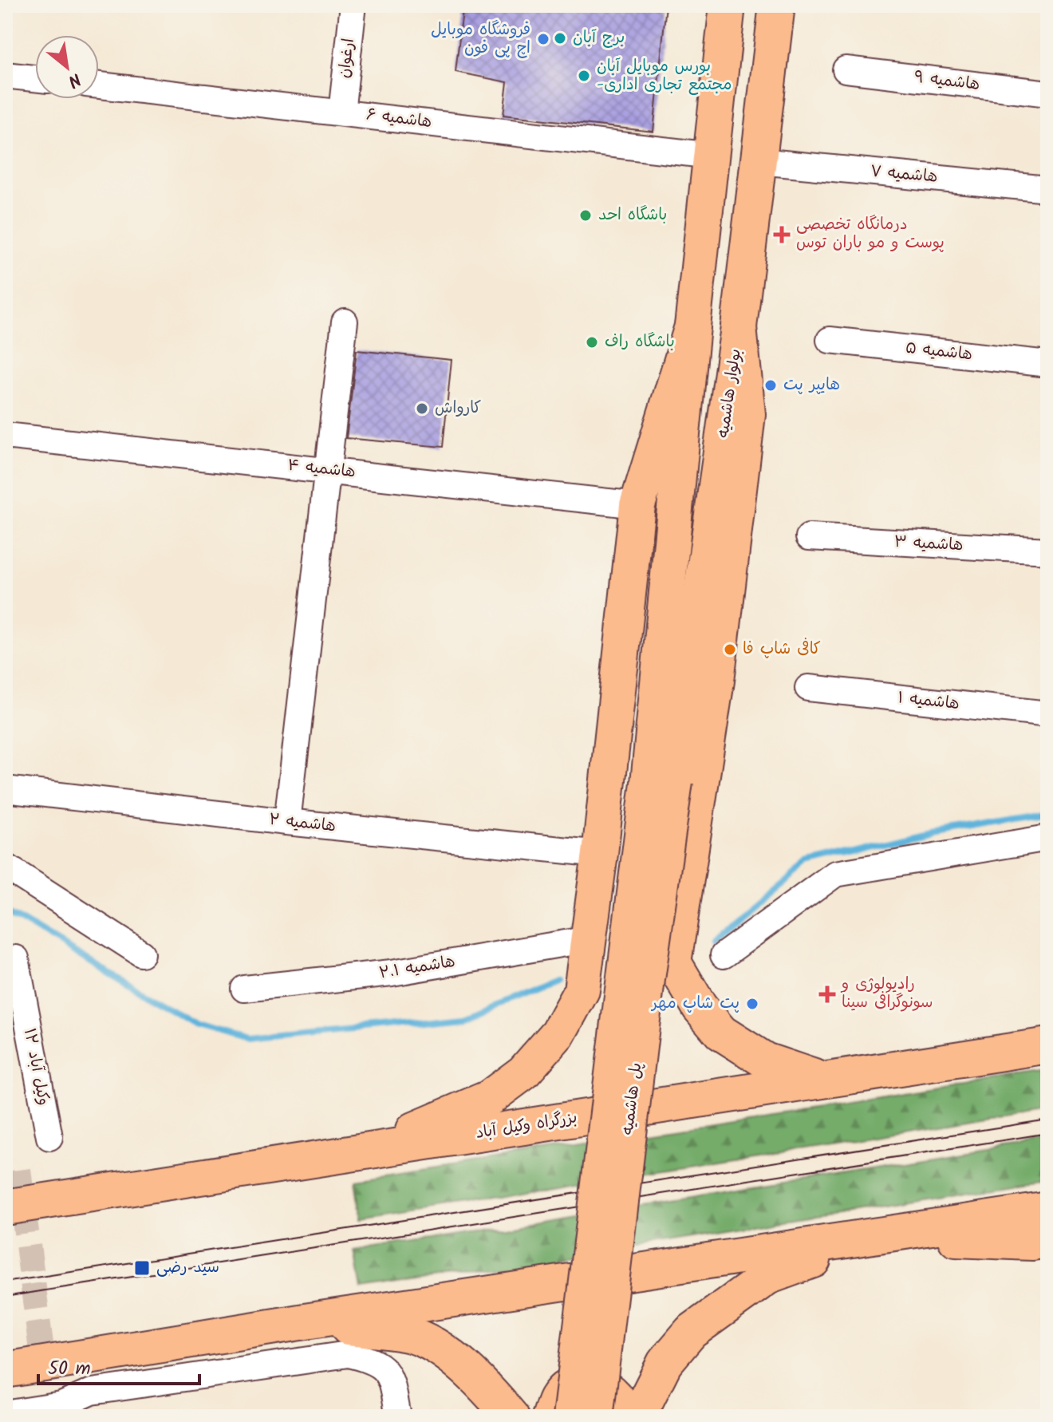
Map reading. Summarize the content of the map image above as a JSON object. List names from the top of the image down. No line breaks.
{"streets":{"main road":["بولوار هاشمیه","پل هاشمیه","بزرگراه وکیل آباد"],"street":["ارغوان","هاشمیه ۹","هاشمیه ۶","هاشمیه ۷","هاشمیه ۵","هاشمیه ۴","هاشمیه ۳","هاشمیه ۱","هاشمیه ۲","هاشمیه ۲.۱","۱۲ وکیل آباد"]},"crossings":[["ارغوان","هاشمیه ۶"],["هاشمیه ۷","بولوار هاشمیه"],["بولوار هاشمیه","پل هاشمیه"]],"places":{"other":["برج آبان","فروشگاه موبایل اچ پی فون","بورس موبایل آبان -مجتمع تجاری اداری","باشگاه احد","باشگاه راف","هایپر پت","کارواش","کافی شاپ فا","پت شاپ مهر"],"health":["درمانگاه تخصصی پوست و مو باران توس","رادیولوژی و سونوگرافی سینا"],"transit":["سید رضی"]},"scale_bar":"50 m","north":"bottom right"}
